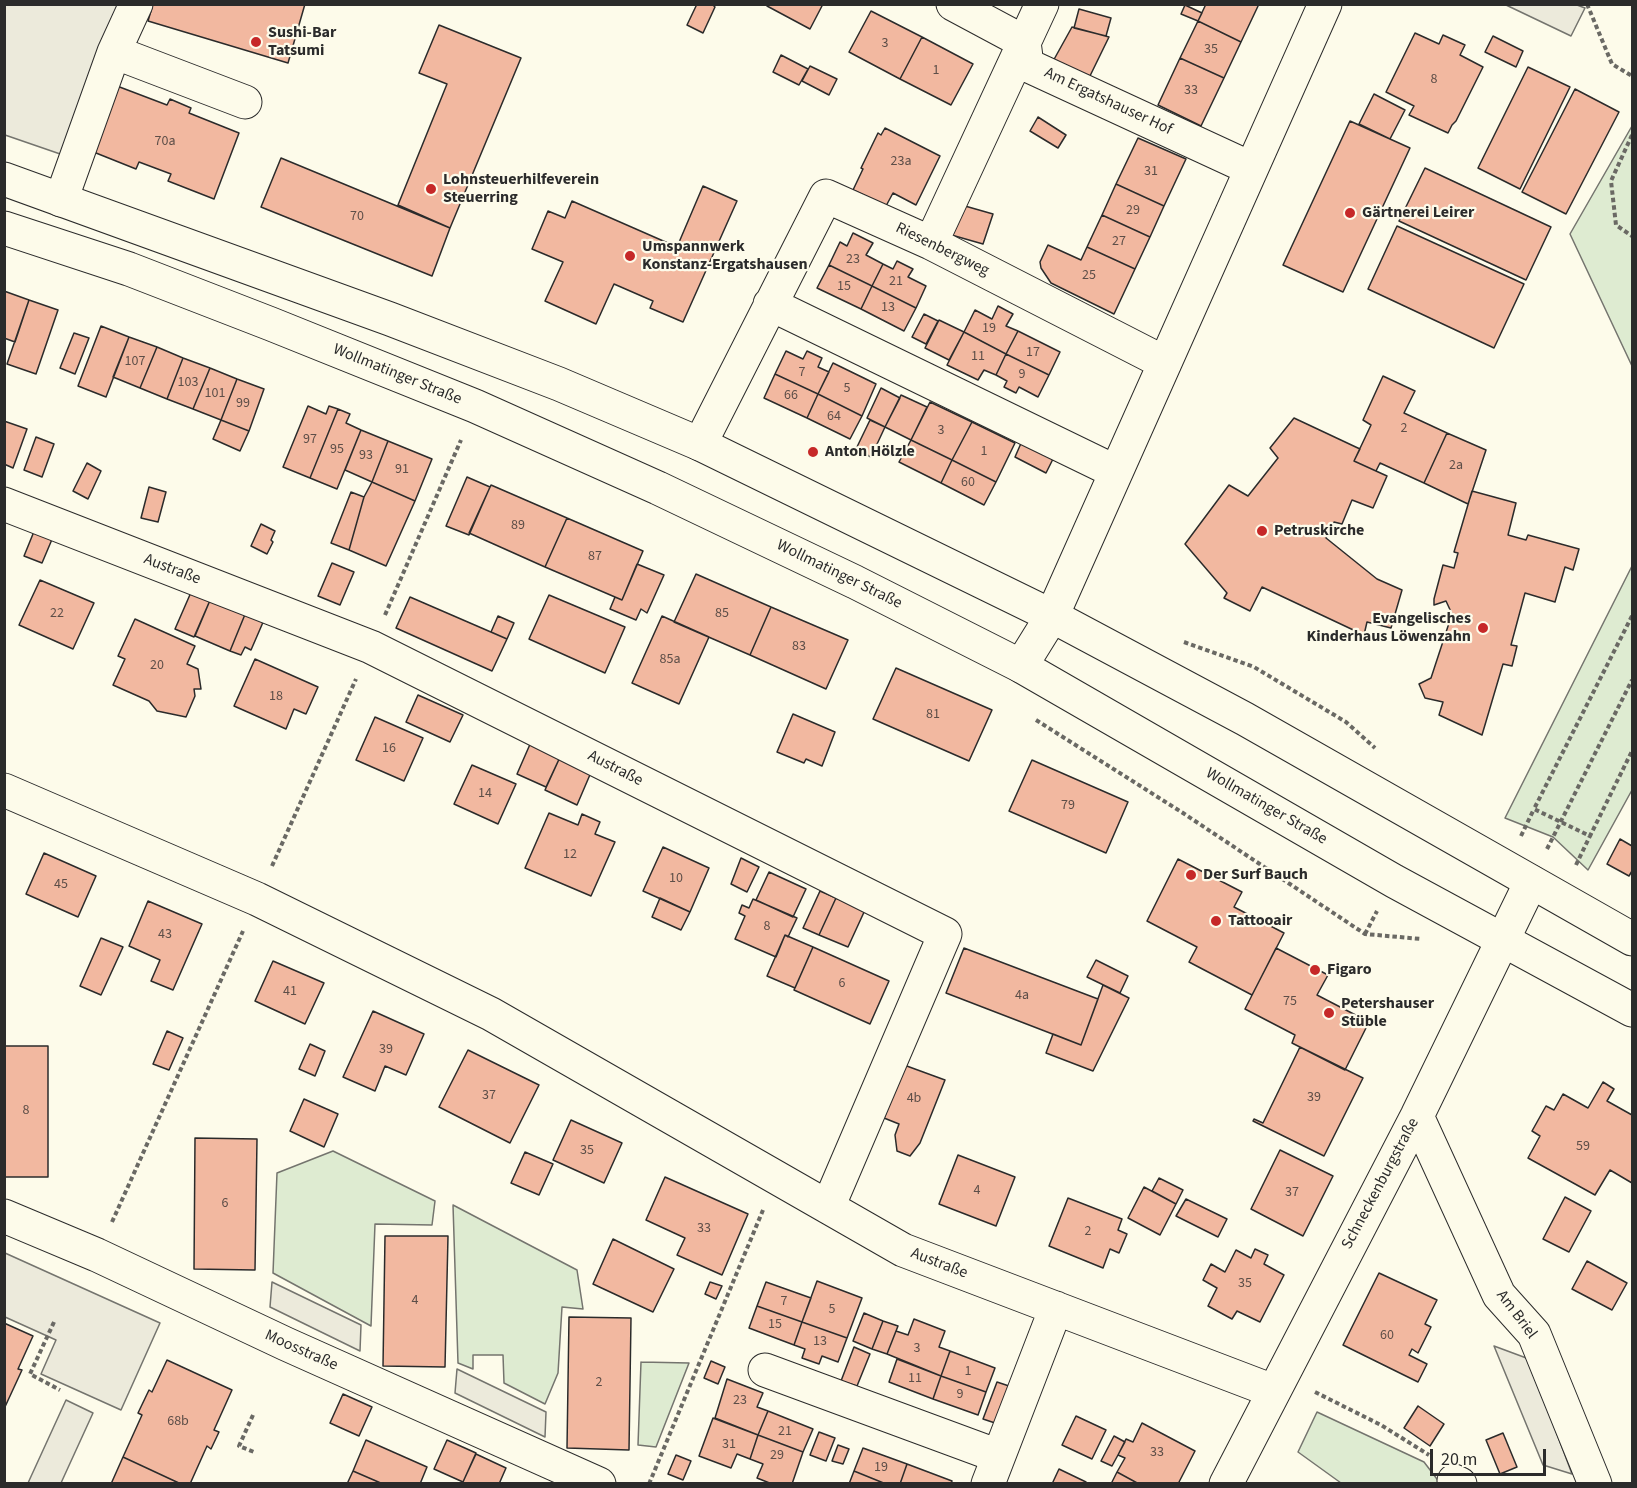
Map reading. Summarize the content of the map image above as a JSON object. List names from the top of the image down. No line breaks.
{"streets":{"street":["Am Ergatshauser Hof","Riesenbergweg","Wollmatinger Straße","Austraße","Schneckenburgstraße","Am Briel","Moosstraße"]},"crossings":[["Wollmatinger Straße","Schneckenburgstraße"],["Austraße","Schneckenburgstraße"],["Schneckenburgstraße","Am Briel"]],"places":["Sushi-Bar Tatsumi","Lohnsteuerhilfeverein Steuerring","Gärtnerei Leirer","Umspannwerk Konstanz-Ergatshausen","Anton Hölzle","Petruskirche","Evangelisches Kinderhaus Löwenzahn","Der Surf Bauch","Tattooair","Figaro","Petershauser Stüble"],"house_numbers":["3","35","1","8","33","70a","23a","31","29","70","27","23","25","21","15","13","19","17","11","107","7","9","103","5","101","66","99","64","2","3","97","95","1","93","2a","91","60","89","87","22","85","83","85a","20","18","81","16","14","79","12","10","45","8","43","6","41","4a","75","39","37","39","4b","8","59","35","4","37","6","33","2","35","4","7","5","15","60","13","3","1","11","2","9","23","68b","21","31","33","29","19"],"scale_bar":"20 m"}
